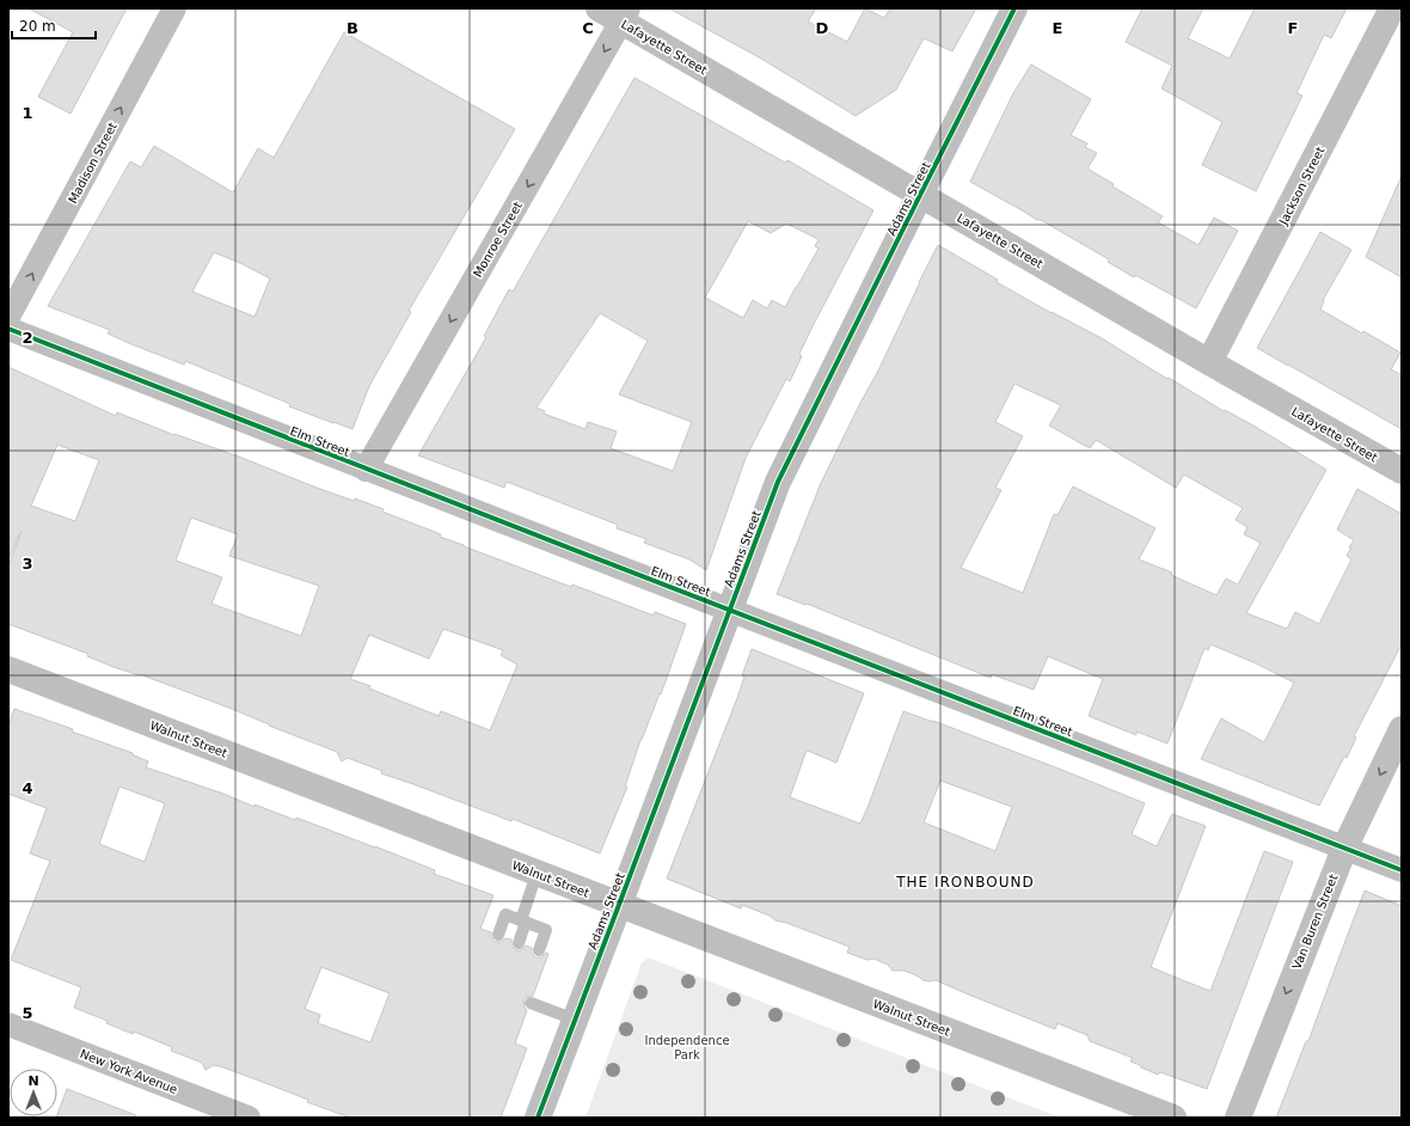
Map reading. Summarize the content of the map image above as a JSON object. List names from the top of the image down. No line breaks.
{"streets":{"street":["Lafayette Street","Madison Street","Jackson Street","Adams Street","Monroe Street","Elm Street","Walnut Street","Van Buren Street","New York Avenue"]},"crossings":[["Lafayette Street","Jackson Street"],["Lafayette Street","Adams Street"],["Lafayette Street","Monroe Street"],["Adams Street","Elm Street"],["Adams Street","Walnut Street"],["Monroe Street","Elm Street"],["Elm Street","Van Buren Street"]],"one_way":["Madison Street","Monroe Street","Van Buren Street"],"districts":["THE IRONBOUND"],"parks":["Independence Park"],"scale_bar":"20 m","north":"top","grid":{"columns":["B","C","D","E","F"],"rows":["1","2","3","4","5"]}}
